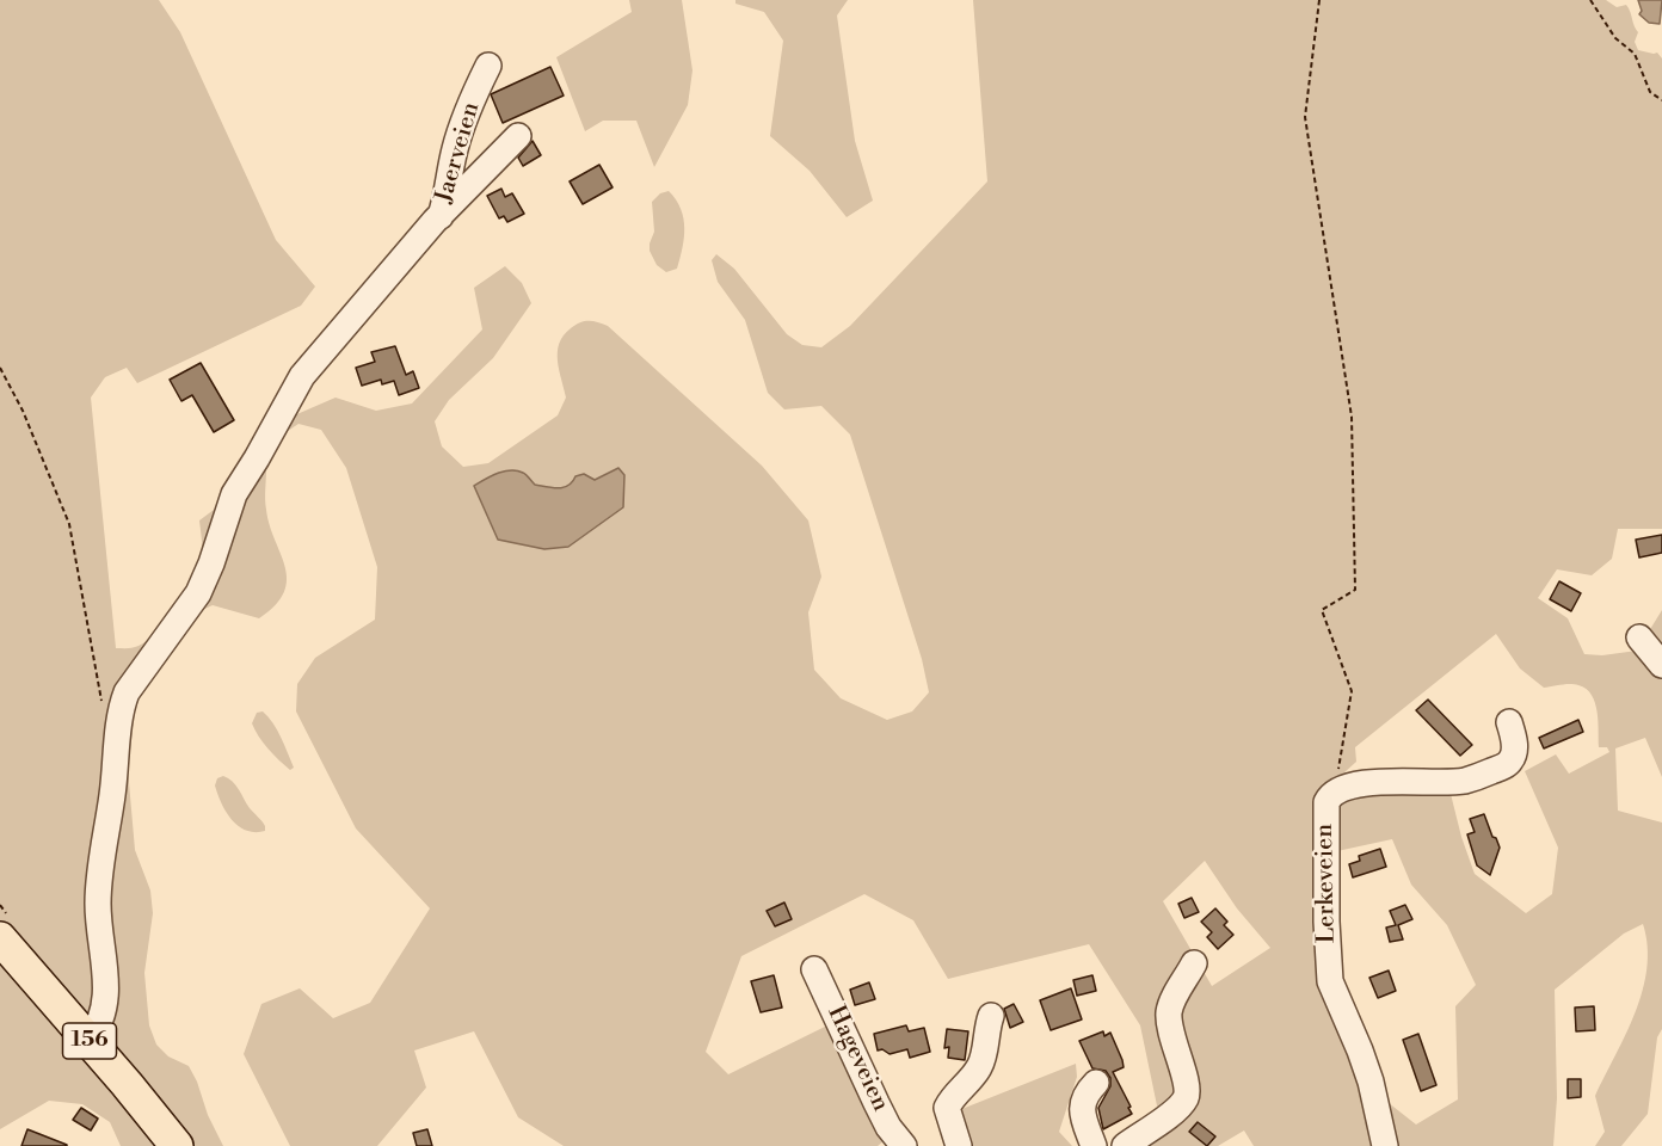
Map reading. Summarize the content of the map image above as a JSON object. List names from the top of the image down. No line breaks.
{"streets":{"main road":["156"],"street":["Jaerveien","Lerkeveien","Hageveien"]}}
